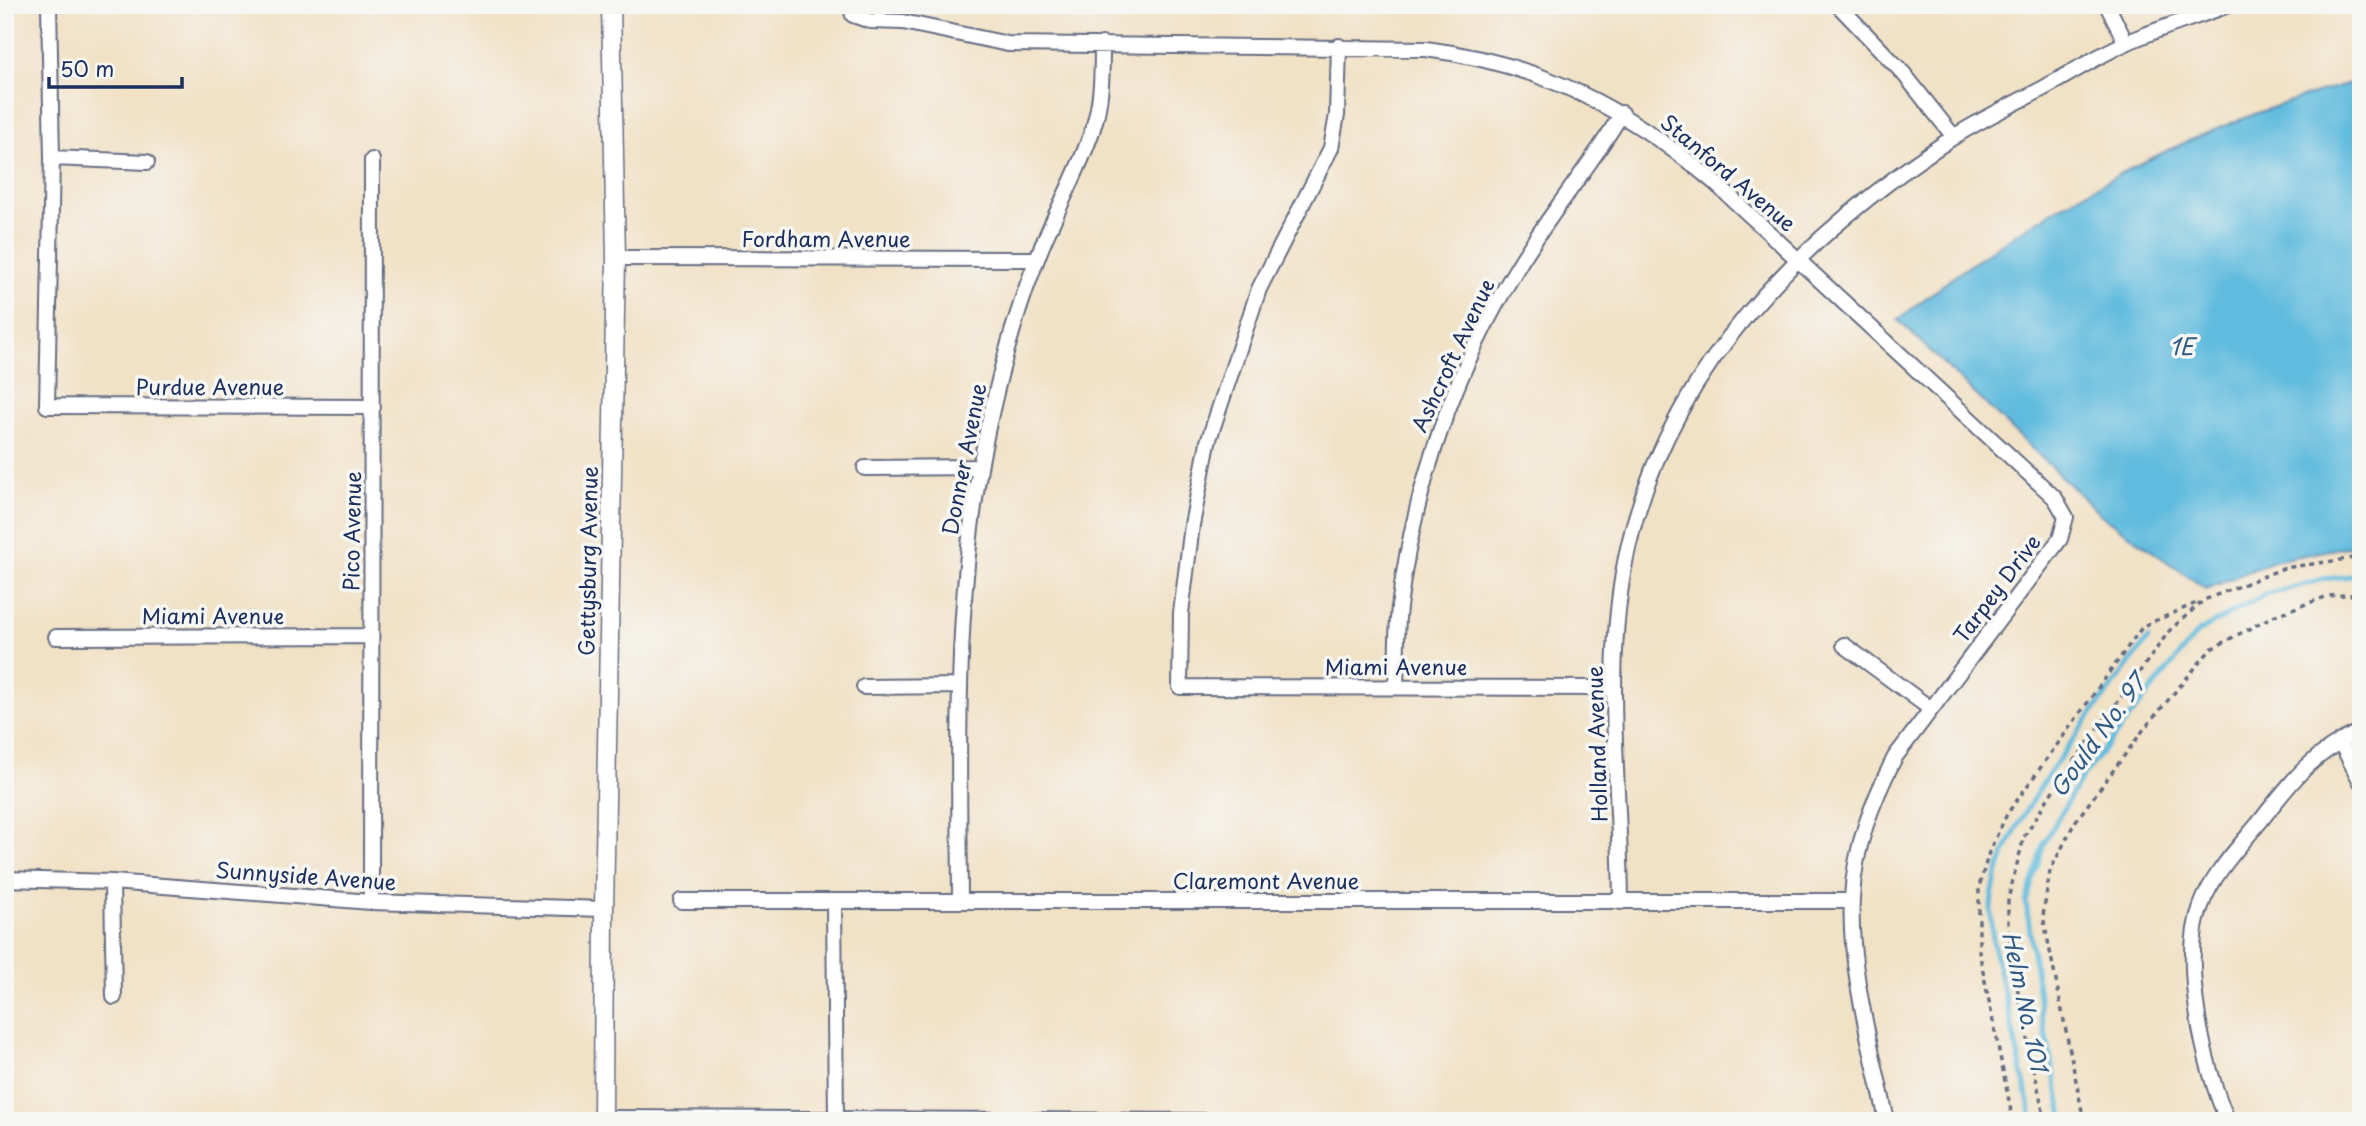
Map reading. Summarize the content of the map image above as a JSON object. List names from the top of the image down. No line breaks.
{"streets":{"street":["Stanford Avenue","Fordham Avenue","Ashcroft Avenue","Purdue Avenue","Donner Avenue","Pico Avenue","Gettysburg Avenue","Tarpey Drive","Miami Avenue","Holland Avenue","Sunnyside Avenue","Claremont Avenue"]},"crossings":[["Stanford Avenue","Ashcroft Avenue"],["Stanford Avenue","Donner Avenue"],["Stanford Avenue","Tarpey Drive"],["Stanford Avenue","Miami Avenue"],["Stanford Avenue","Holland Avenue"],["Fordham Avenue","Donner Avenue"],["Fordham Avenue","Gettysburg Avenue"],["Ashcroft Avenue","Miami Avenue"],["Purdue Avenue","Pico Avenue"],["Donner Avenue","Claremont Avenue"],["Pico Avenue","Miami Avenue"],["Pico Avenue","Sunnyside Avenue"],["Gettysburg Avenue","Sunnyside Avenue"],["Tarpey Drive","Holland Avenue"],["Tarpey Drive","Claremont Avenue"],["Miami Avenue","Holland Avenue"],["Holland Avenue","Claremont Avenue"]],"water":["1E","Gould No. 97","Helm No. 101"],"scale_bar":"50 m"}
